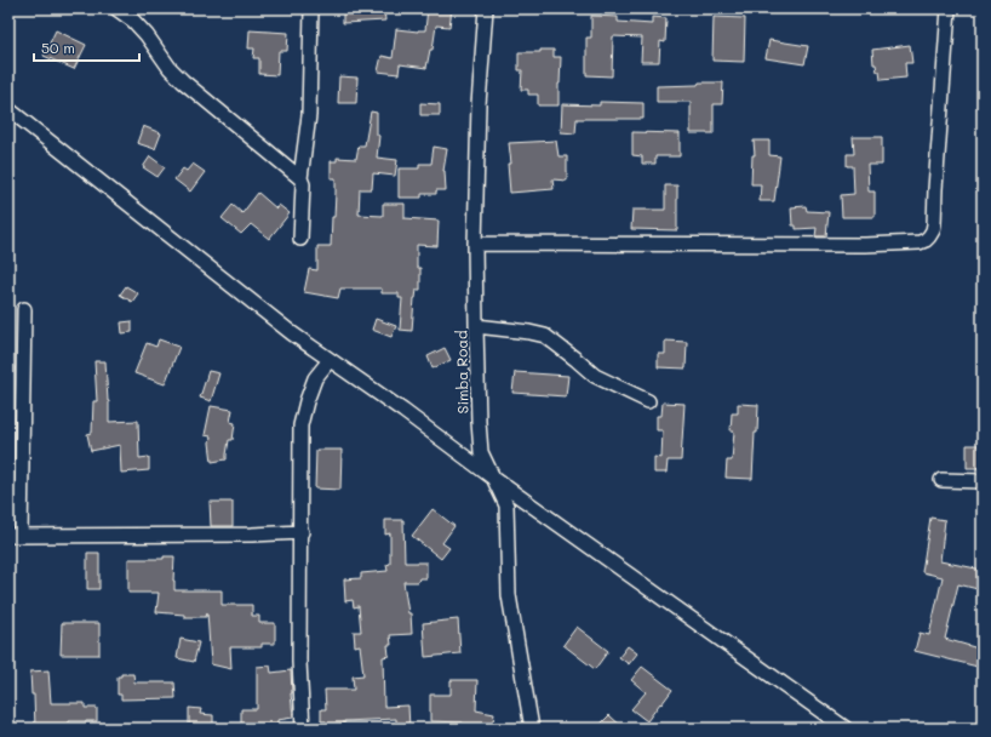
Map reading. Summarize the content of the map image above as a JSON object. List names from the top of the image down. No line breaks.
{"streets":{"street":["Simba Road"]},"scale_bar":"50 m"}
